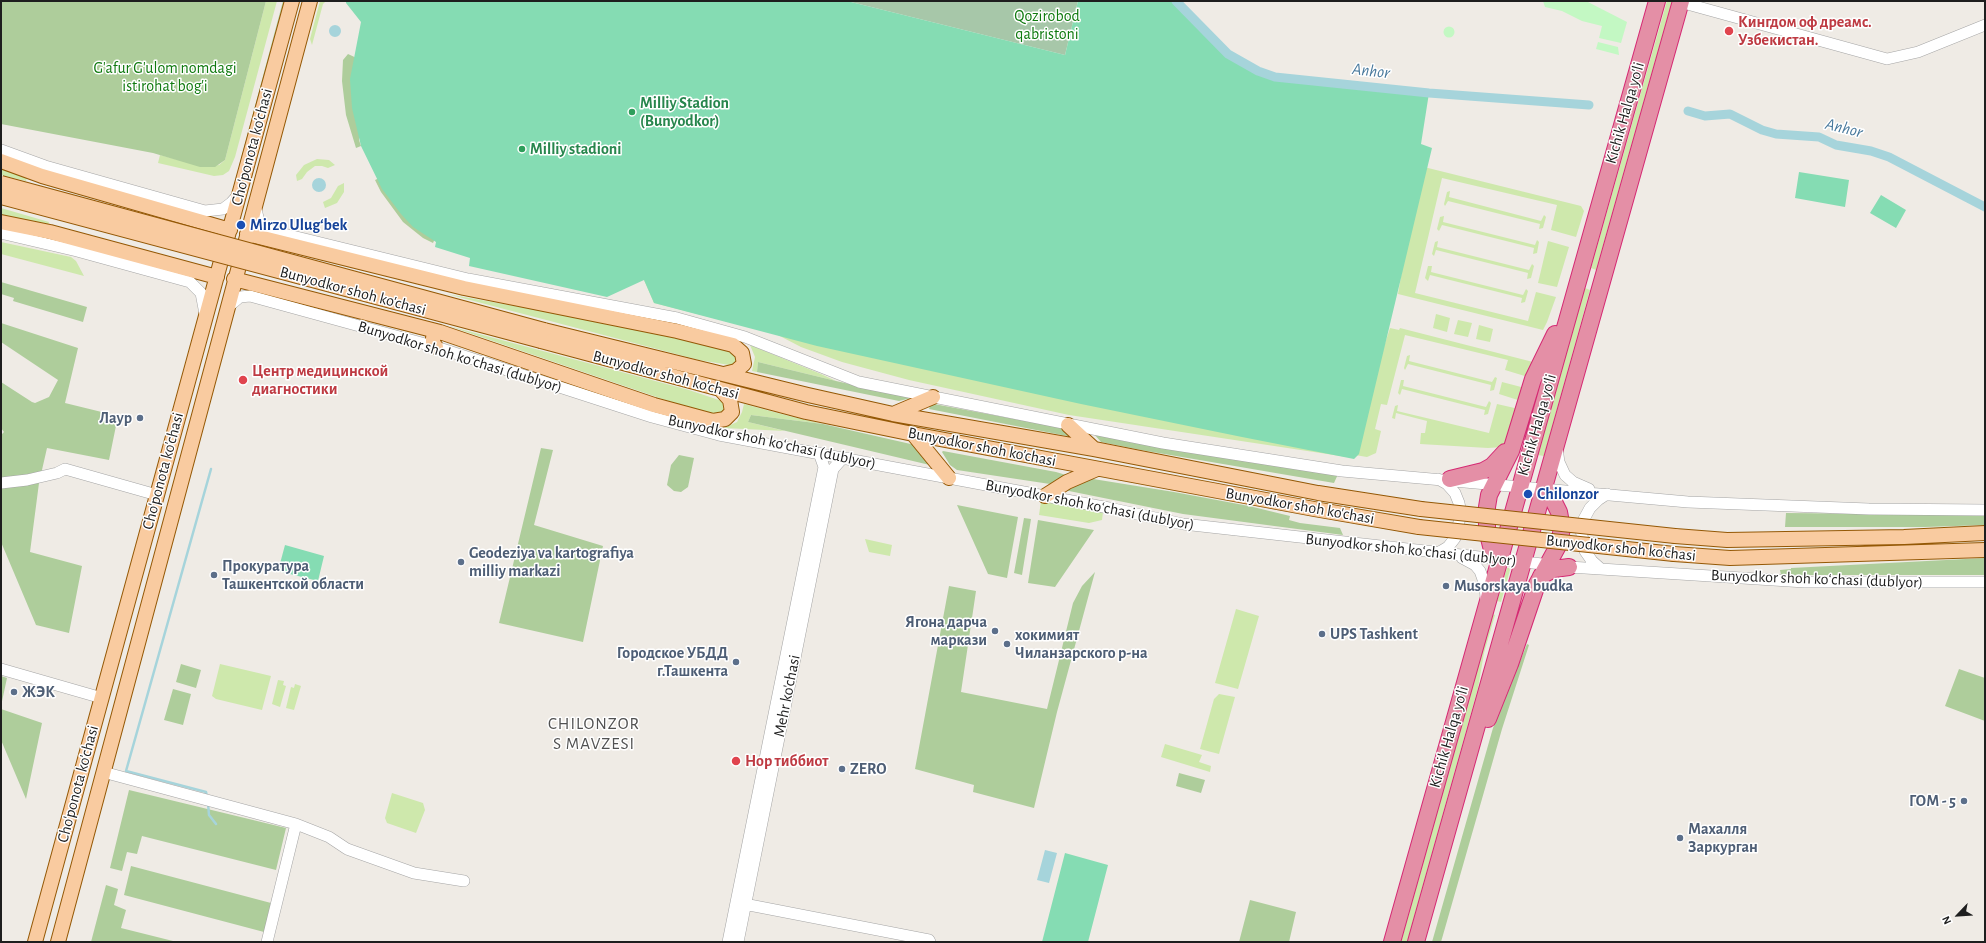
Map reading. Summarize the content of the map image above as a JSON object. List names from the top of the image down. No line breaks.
{"streets":{"highway":["Kichik Halqa yo'li"],"main road":["Cho'ponota ko'chasi","Bunyodkor shoh ko'chasi"],"street":["Bunyodkor shoh koʻchasi (dublyor)","Mehr ko'chasi"]},"crossings":[["Kichik Halqa yo'li","Bunyodkor shoh koʻchasi (dublyor)"],["Cho'ponota ko'chasi","Bunyodkor shoh koʻchasi (dublyor)"]],"districts":["CHILONZOR S MAVZESI"],"water":["Anhor"],"parks":["Qozirobod qabristoni","G'afur G'ulom nomdagi istirohat bog'i"],"places":["Кингдом оф дреамс. Узбекистан.","Milliy Stadion (Bunyodkor)","Milliy stadioni","Mirzo Ulugʻbek","Центр медицинской диагностики","Лаур","Chilonzor","Geodeziya va kartografiya milliy markazi","Прокуратура Ташкентской области","Musorskaya budka","Ягона дарча маркази","UPS Tashkent","хокимият Чиланзарского р-на","Городское УБДД г.Ташкента","ЖЭК","Нор тиббиот","ZERO","ГОМ - 5","Махалля Заркурган"],"north":"bottom left"}
